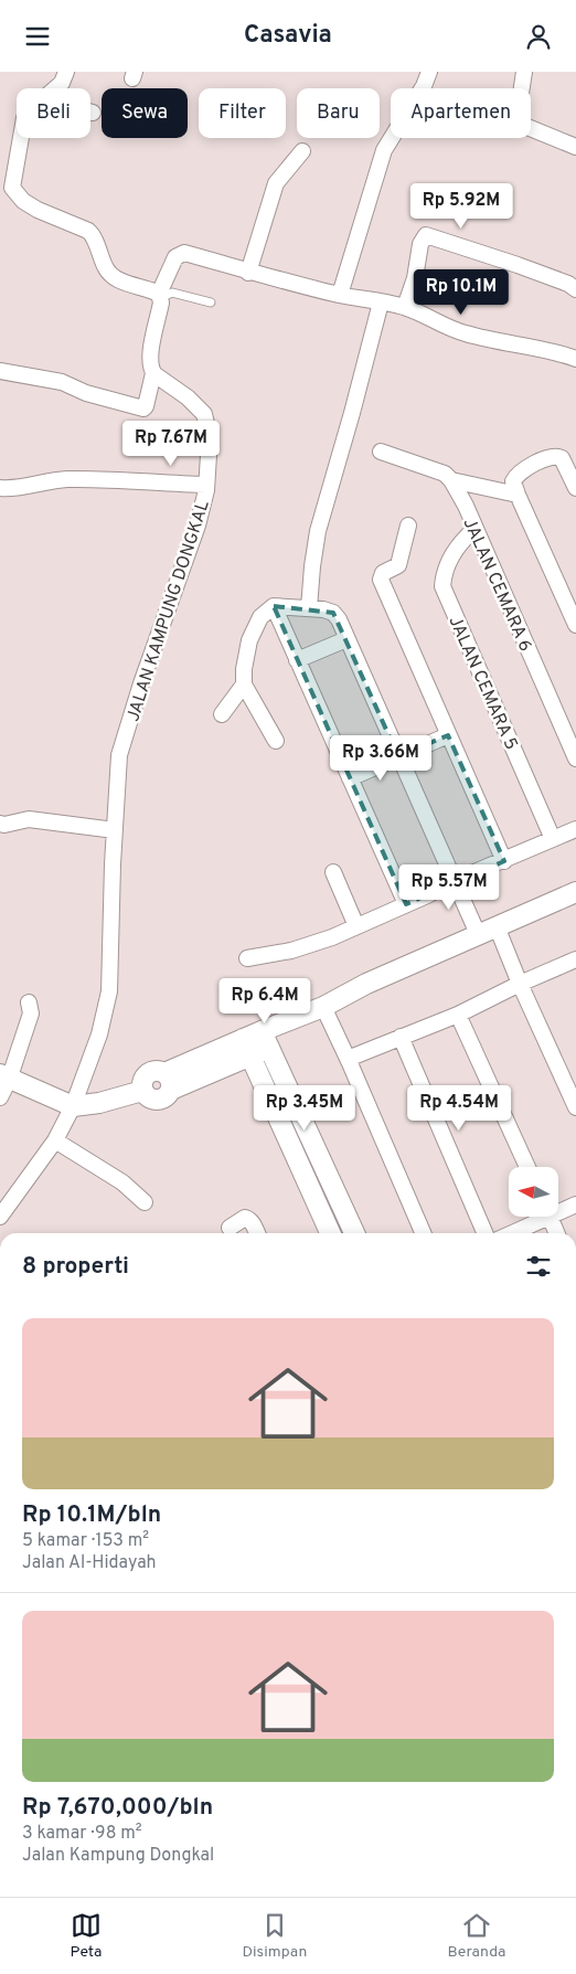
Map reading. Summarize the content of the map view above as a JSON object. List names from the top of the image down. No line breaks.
{"streets":{"street":["JALAN CEMARA 6","JALAN KAMPUNG DONGKAL","JALAN CEMARA 5"]},"crossings":[["JALAN CEMARA 6","JALAN CEMARA 5"]],"north":"left","page":{"header":"Casavia","chip":["Beli","Sewa","Filter","Baru","Apartemen"],"price":["Rp 5.92M","Rp 10.1M","Rp 7.67M","Rp 3.66M","Rp 5.57M","Rp 6.4M","Rp 3.45M","Rp 4.54M"],"heading":"8 properti","list":[{"name":"Rp 10.1M/bln","note":"5 kamar · 153 m² · Jalan Al-Hidayah"},{"name":"Rp 7,670,000/bln","note":"3 kamar · 98 m² · Jalan Kampung Dongkal"}],"tabs":["Peta","Disimpan","Beranda"]}}
